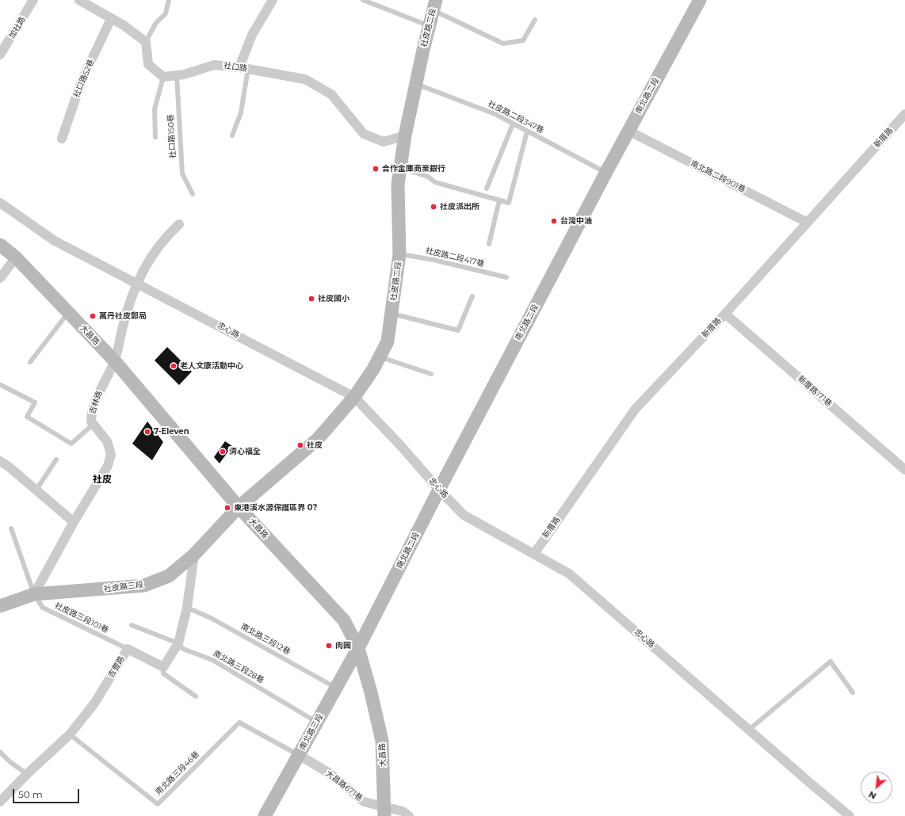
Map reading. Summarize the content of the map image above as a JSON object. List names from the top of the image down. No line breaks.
{"streets":{"street":["加社路","社皮路二段","社口路","社口路52巷","南北路二段","新厝路","南北路二段901巷","忠心路","大昌路","新厝路171巷","吉林路","社皮路三段","吉豐路","南北路三段","大昌路671巷"],"lane":["社皮路二段347巷","社口路150巷","社皮路二段417巷","社皮路三段101巷","南北路三段12巷","南北路三段28巷","南北路三段46巷"]},"crossings":[["社皮路二段","社口路"],["社皮路二段","社皮路二段347巷"],["社皮路二段","社皮路二段417巷"],["社皮路二段","忠心路"],["社皮路二段","大昌路"],["社皮路二段","社皮路三段"],["社口路","社口路150巷"],["南北路二段","社皮路二段347巷"],["南北路二段","南北路二段901巷"],["南北路二段","忠心路"],["南北路二段","大昌路"],["南北路二段","南北路三段"],["新厝路","南北路二段901巷"],["新厝路","忠心路"],["新厝路","新厝路171巷"],["忠心路","吉林路"],["大昌路","吉林路"],["大昌路","社皮路三段"],["大昌路","南北路三段"],["大昌路","大昌路671巷"],["吉林路","社皮路三段"],["吉林路","社皮路三段101巷"],["社皮路三段","社皮路三段101巷"],["社皮路三段101巷","吉豐路"],["南北路三段12巷","南北路三段"],["吉豐路","南北路三段46巷"],["南北路三段28巷","南北路三段"],["南北路三段","南北路三段46巷"],["南北路三段","大昌路671巷"],["南北路三段46巷","大昌路671巷"]],"districts":["社皮"],"places":["合作金庫商業銀行","社皮派出所","台灣中油","社皮國小","萬丹社皮郵局","老人文康活動中心","7-Eleven","社皮","清心福全","東港溪水源保護區界 0?","肉圓"],"scale_bar":"50 m","north":"bottom left"}
